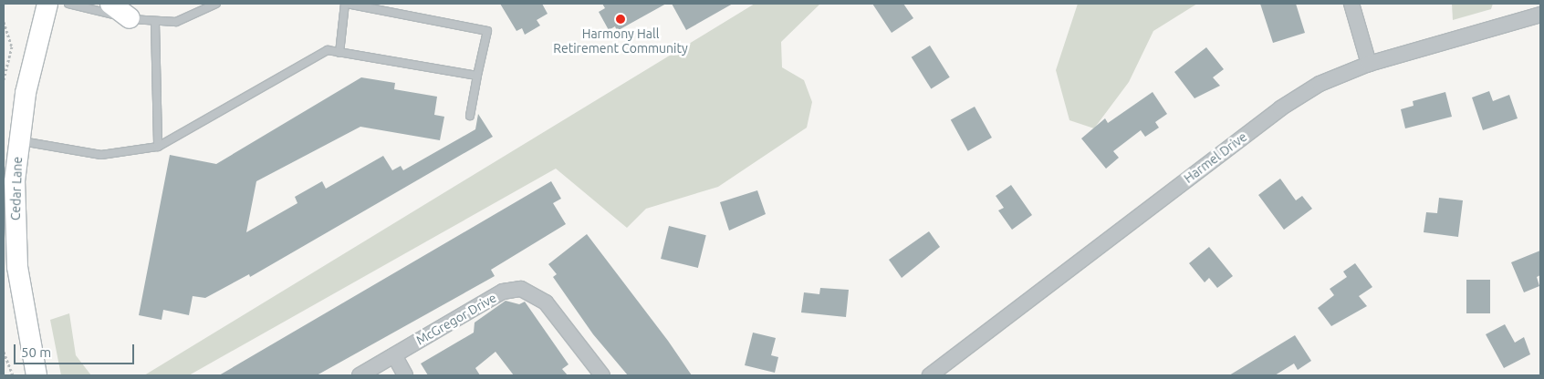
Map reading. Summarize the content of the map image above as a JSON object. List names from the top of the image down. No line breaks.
{"streets":{"main road":["Cedar Lane"],"street":["Harmel Drive","McGregor Drive"]},"places":["Harmony Hall Retirement Community"],"scale_bar":"50 m"}
